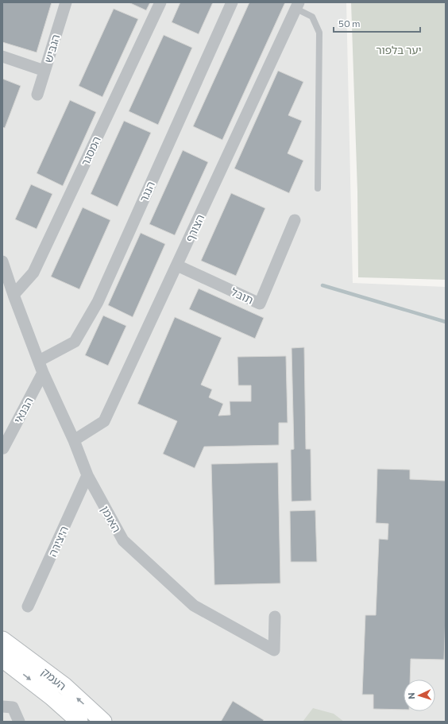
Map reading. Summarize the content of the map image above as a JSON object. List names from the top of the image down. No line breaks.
{"streets":{"main road":["העמק"],"street":["הגביש","המסגר","הנגר","הצורף","תובל","הבנאי","האומן","היצירה"]},"crossings":[["המסגר","האומן"],["הנגר","האומן"],["הצורף","תובל"],["הצורף","האומן"],["הבנאי","האומן"],["האומן","היצירה"]],"parks":["יער בלפור"],"scale_bar":"50 m","north":"left"}
